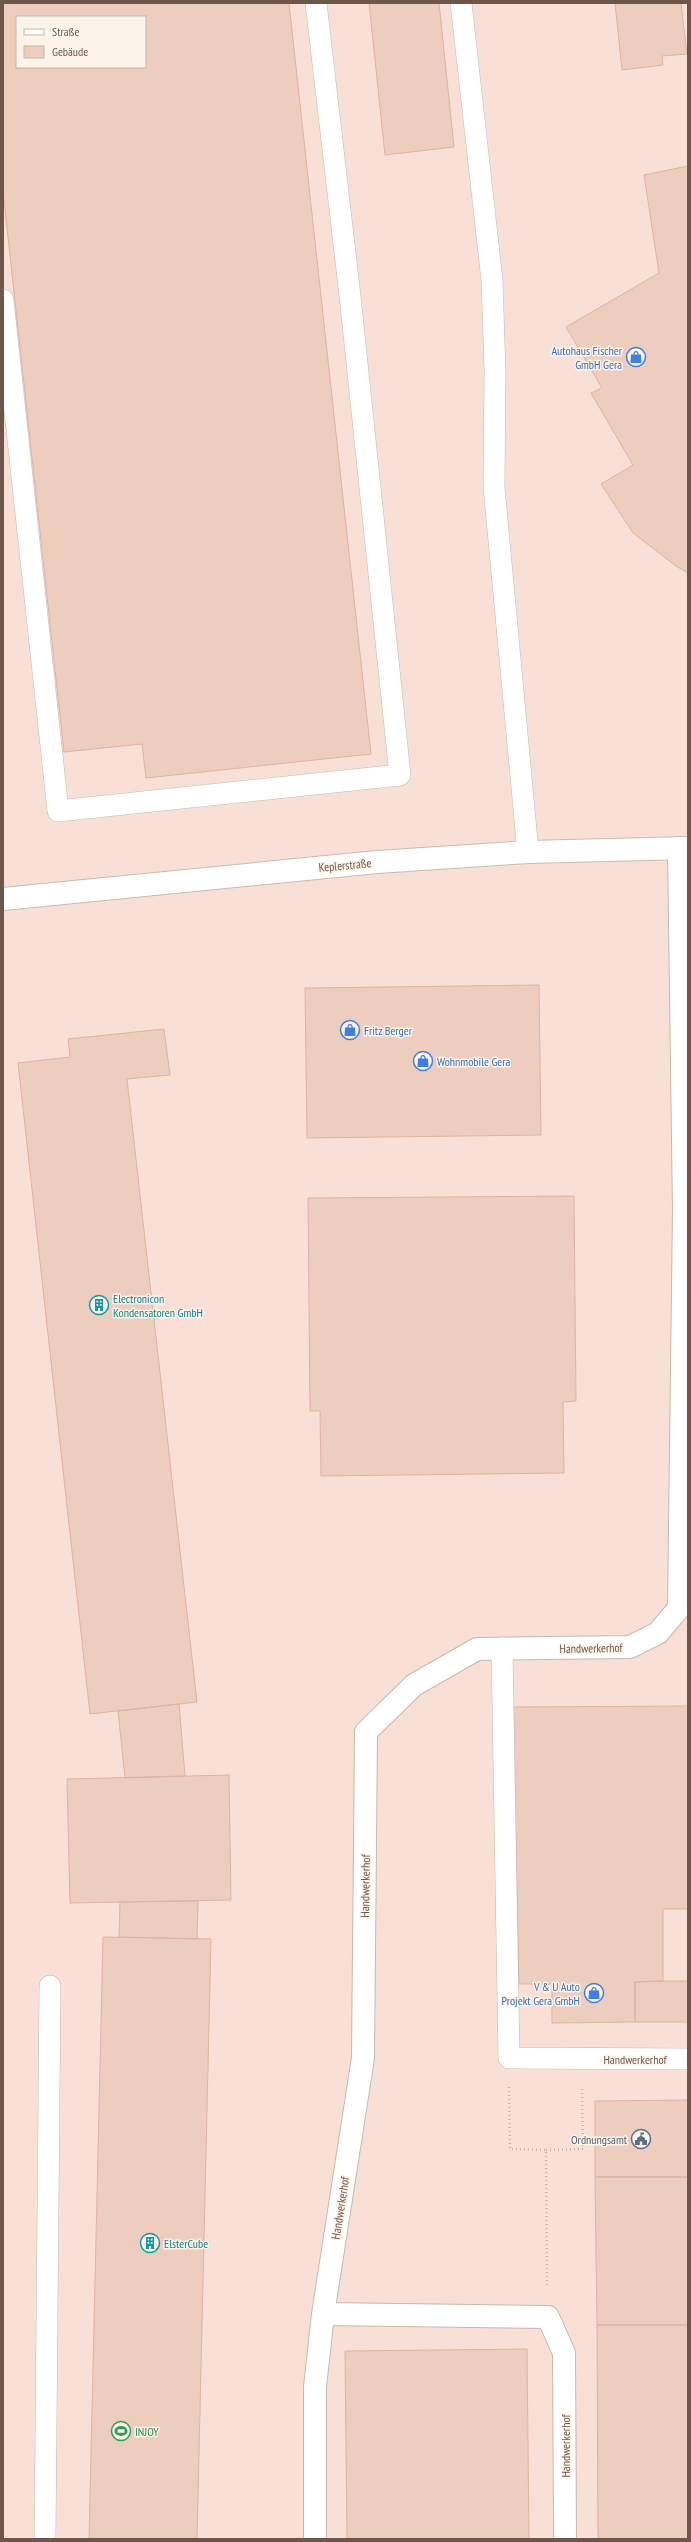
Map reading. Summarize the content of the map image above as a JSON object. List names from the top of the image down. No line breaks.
{"streets":{"street":["Keplerstraße","Handwerkerhof"]},"crossings":[["Keplerstraße","Handwerkerhof"]],"places":{"shop":["Autohaus Fischer GmbH Gera","Fritz Berger","Wohnmobile Gera","V & U Auto Projekt Gera GmbH"],"building":["Electronicon Kondensatoren GmbH","ElsterCube"],"public building":["Ordnungsamt"],"sports":["INJOY"]},"legend":["Straße","Gebäude"]}
